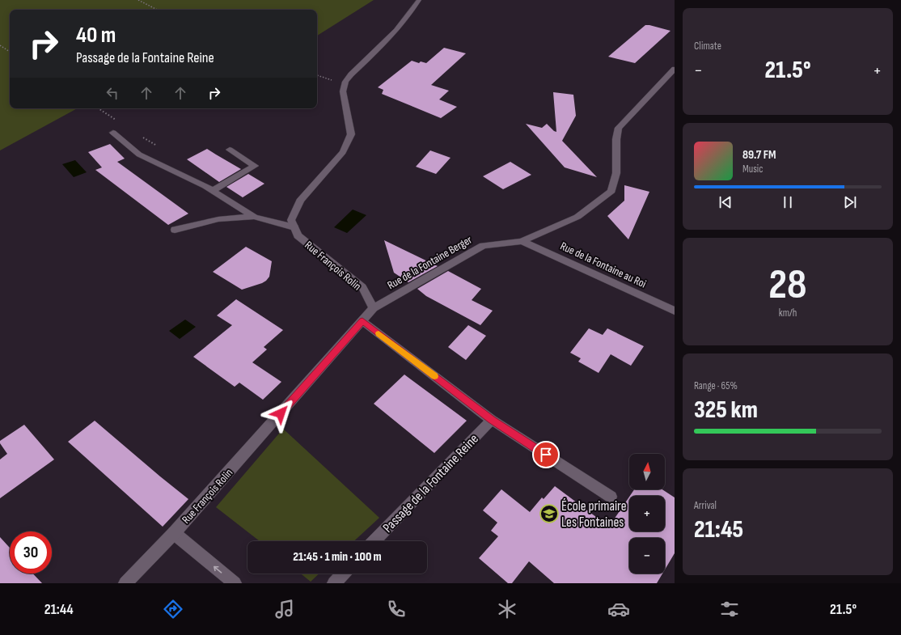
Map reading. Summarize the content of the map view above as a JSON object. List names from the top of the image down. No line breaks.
{"streets":{"street":["Rue de la Fontaine Berger","Rue de la Fontaine au Roi","Rue François Rolin","Passage de la Fontaine Reine"]},"crossings":[["Rue de la Fontaine Berger","Rue de la Fontaine au Roi"],["Rue de la Fontaine Berger","Rue François Rolin"]],"places":{"school or university":["École primaire Les Fontaines"]},"north":"top","page":{"tile":["Climate",["28","km/h"],["Range · 65%","325 km"],["Arrival","21:45"]],"turn":["40 m","Passage de la Fontaine Reine"],"heat":["−","21.5°","+"],"song":["89.7 FM","Music"],"map_buttons":["+","−"],"limit":"30","trip":"21:45 · 1 min · 100 m","tabs":["21:44","21.5°"]}}
